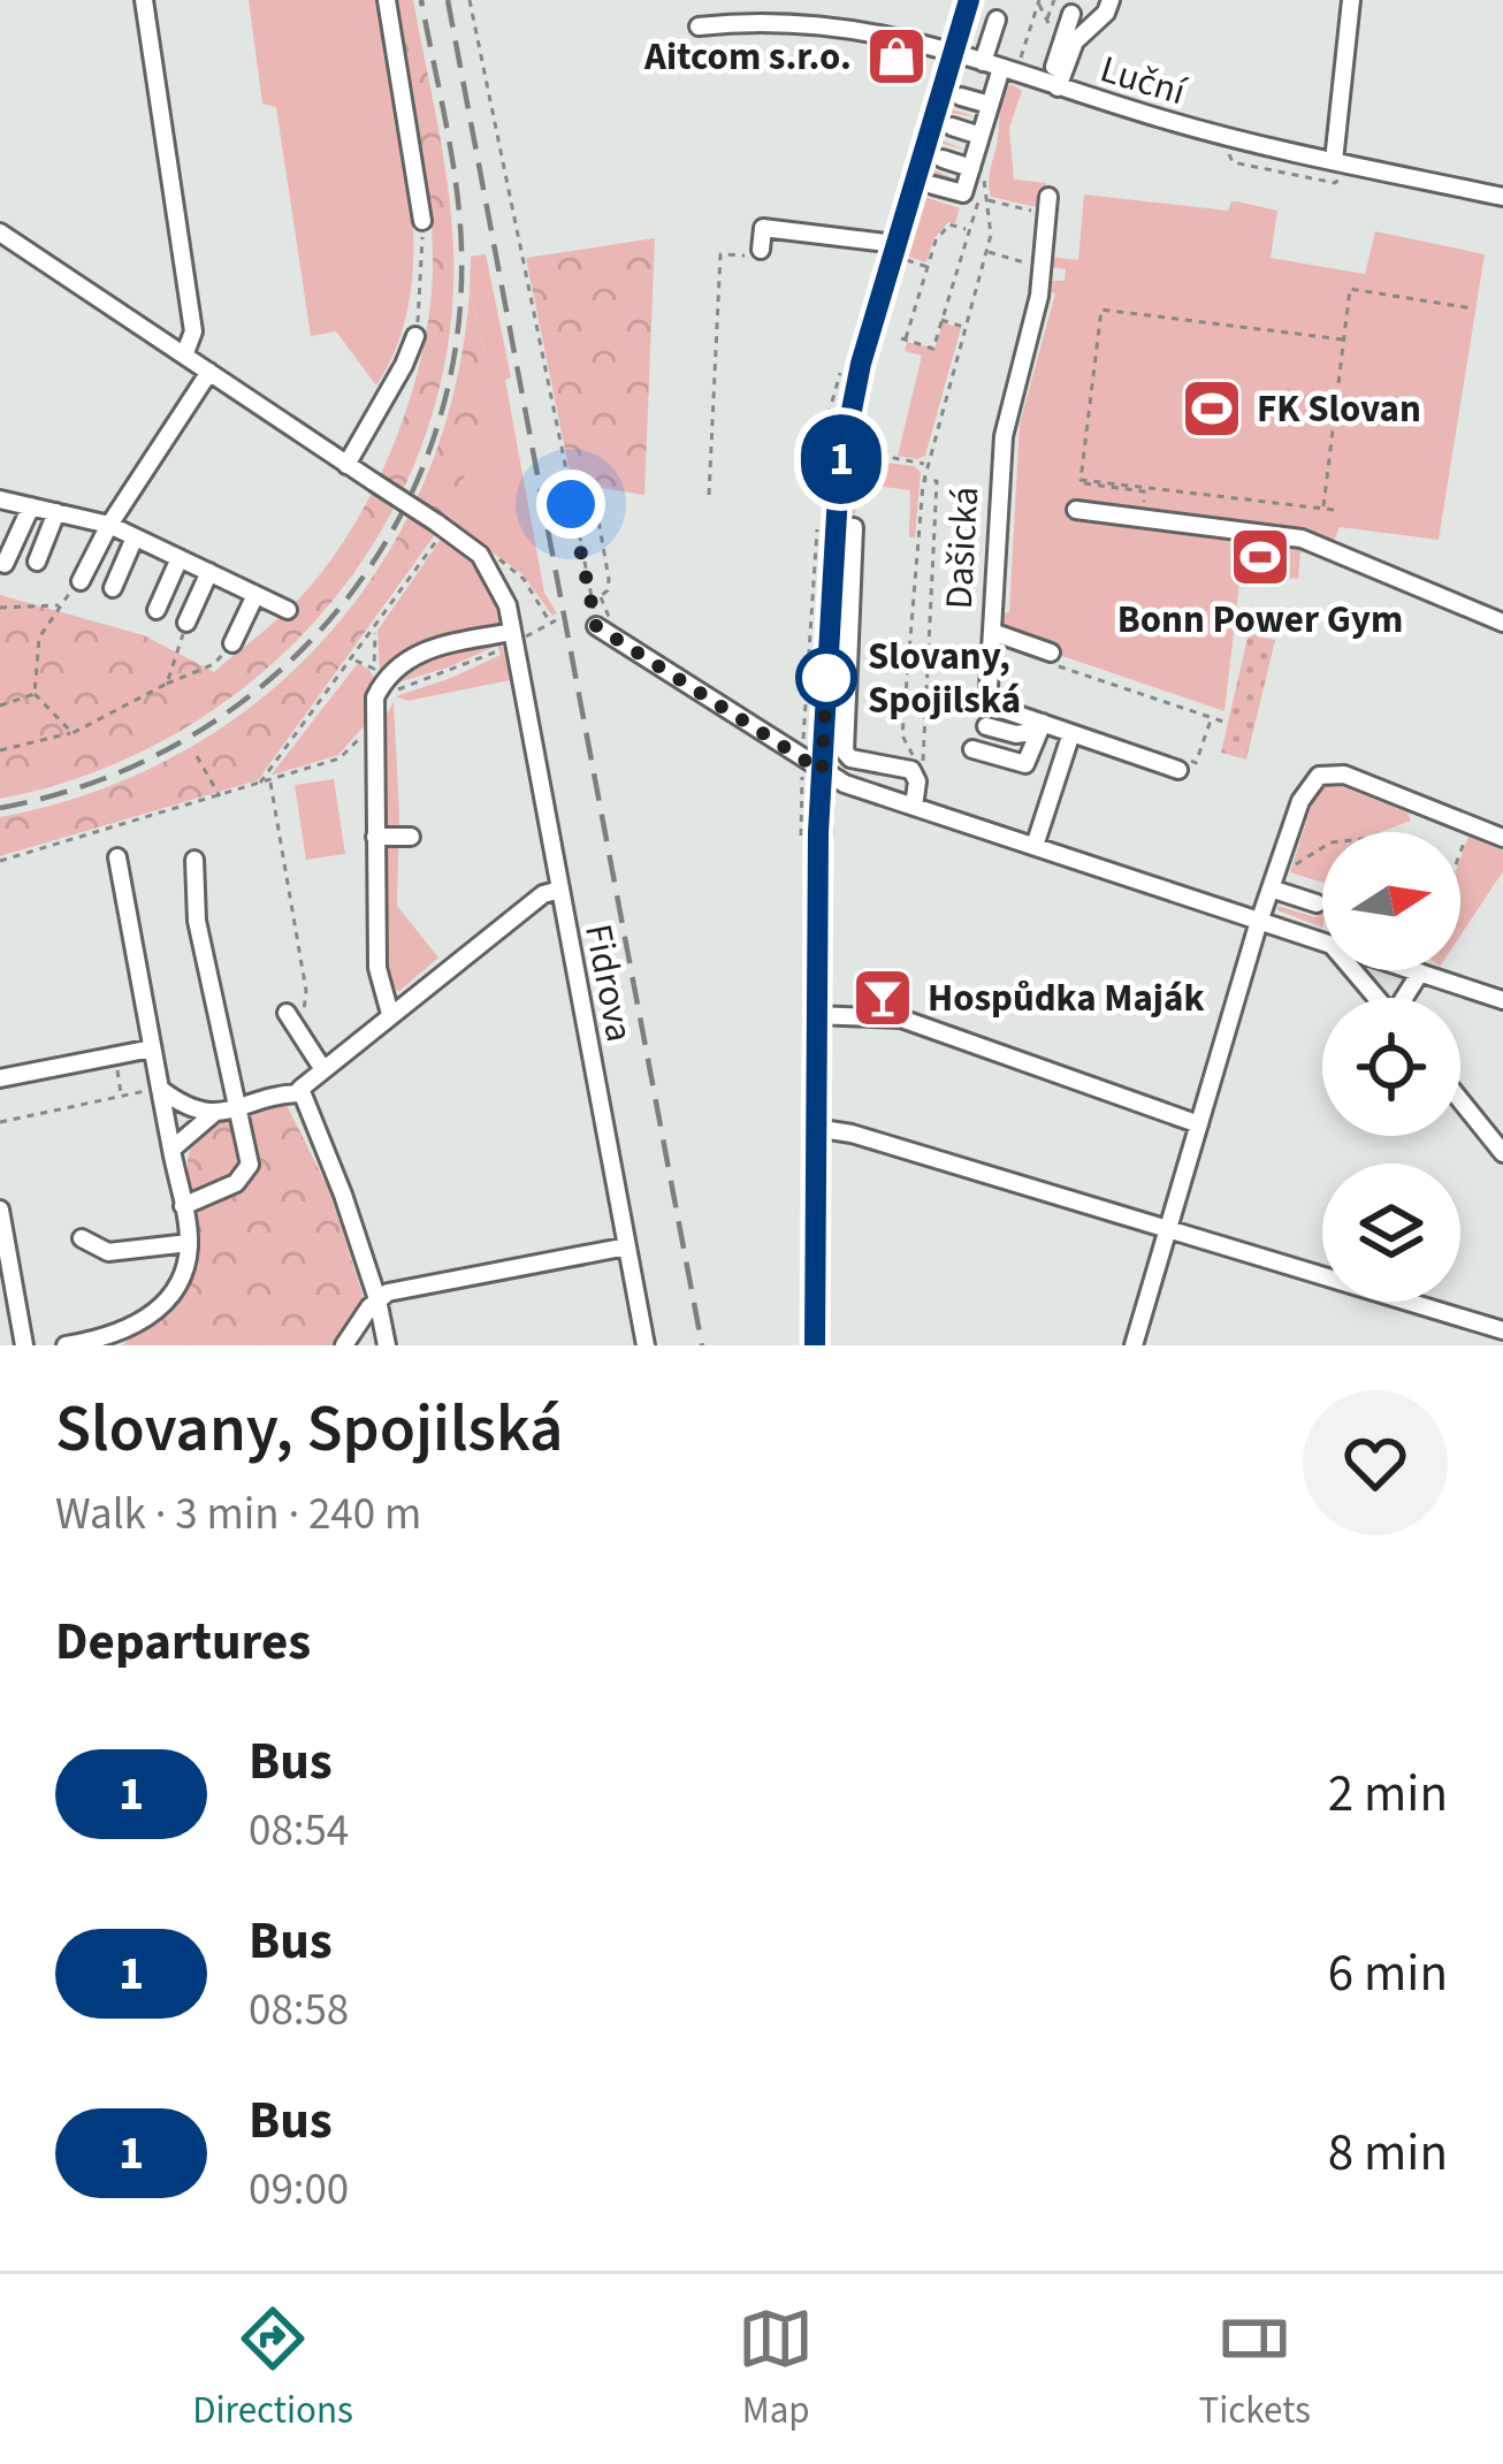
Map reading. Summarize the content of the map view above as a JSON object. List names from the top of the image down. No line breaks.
{"streets":{"street":["Luční","Dašická","Fidrova"]},"places":{"shop":["Aitcom s.r.o."],"sports":["FK Slovan","Bonn Power Gym"],"other":["Slovany, Spojilská"],"bar":["Hospůdka Maják"]},"lines":["bus line 1"],"north":"right","page":{"on_map":"1","heading":[["Slovany, Spojilská","Walk · 3 min · 240 m"],"Departures"],"list":[{"mark":"1","name":"Bus","note":"08:54","value":"2 min"},{"mark":"1","name":"Bus","note":"08:58","value":"6 min"},{"mark":"1","name":"Bus","note":"09:00","value":"8 min"}],"tabs":["Directions","Map","Tickets"]}}
